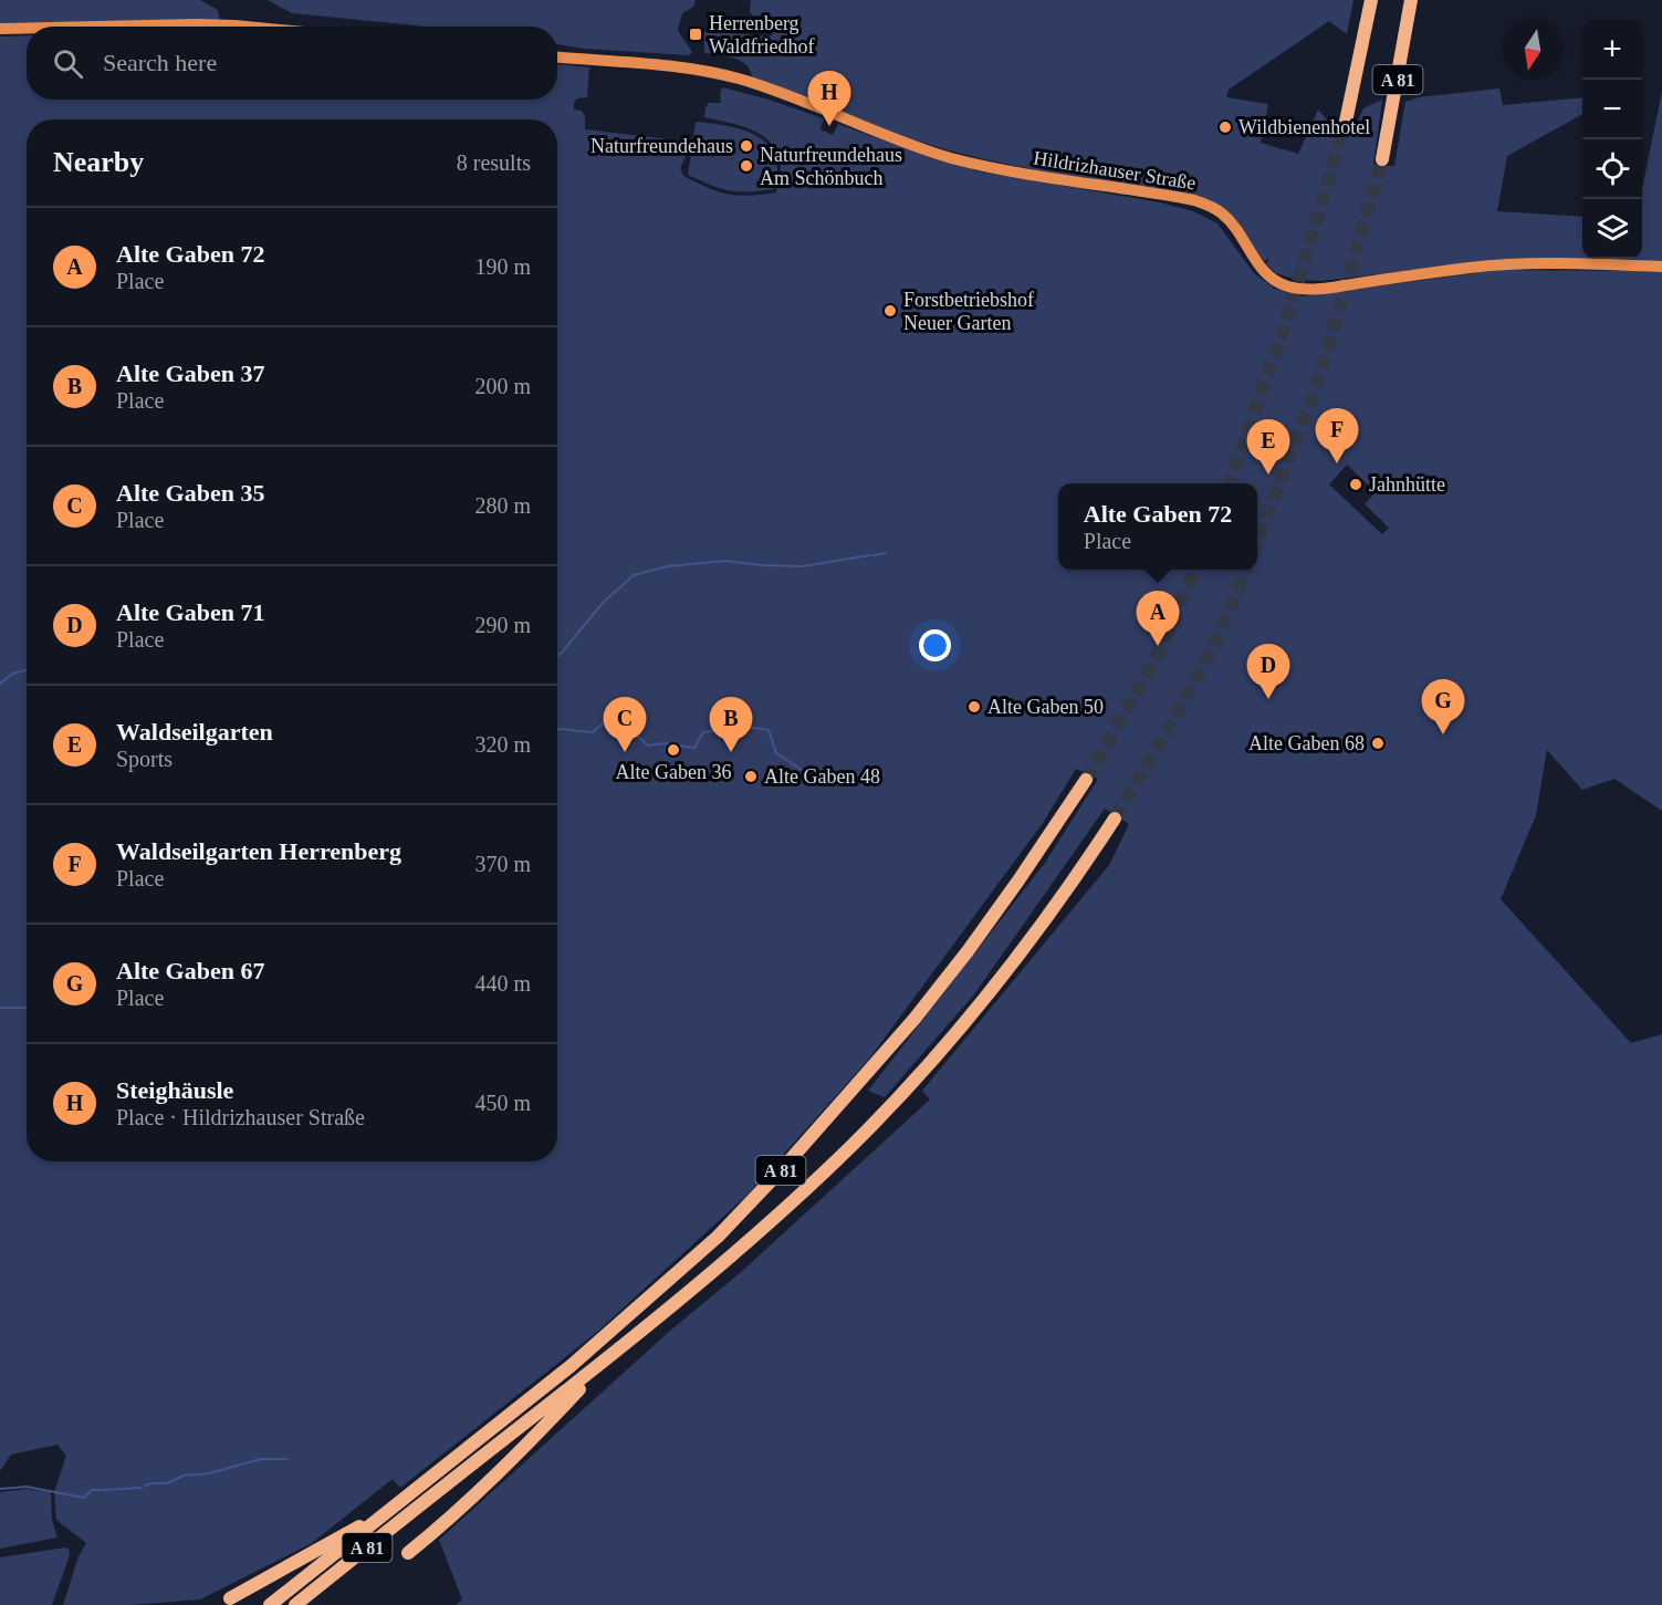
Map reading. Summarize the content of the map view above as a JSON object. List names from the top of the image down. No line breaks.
{"streets":{"highway":["A 81"],"main road":["Hildrizhauser Straße"]},"places":{"transit":["Herrenberg Waldfriedhof"],"other":["Wildbienenhotel","Naturfreundehaus","Naturfreundehaus Am Schönbuch","Forstbetriebshof Neuer Garten","Jahnhütte","Alte Gaben 50","Alte Gaben 68","Alte Gaben 36","Alte Gaben 48"]},"north":"bottom","page":{"map_buttons":["+","−"],"search":"Search here","pins":["H","F","E","A","D","G","B","C"],"heading":["Nearby","8 results"],"list":[{"mark":"A","name":"Alte Gaben 72","note":"Place","value":"190 m"},{"mark":"B","name":"Alte Gaben 37","note":"Place","value":"200 m"},{"mark":"C","name":"Alte Gaben 35","note":"Place","value":"280 m"},{"mark":"D","name":"Alte Gaben 71","note":"Place","value":"290 m"},{"mark":"E","name":"Waldseilgarten","note":"Sports","value":"320 m"},{"mark":"F","name":"Waldseilgarten Herrenberg","note":"Place","value":"370 m"},{"mark":"G","name":"Alte Gaben 67","note":"Place","value":"440 m"},{"mark":"H","name":"Steighäusle","note":"Place · Hildrizhauser Straße","value":"450 m"}],"popup":["Alte Gaben 72","Place"]}}
